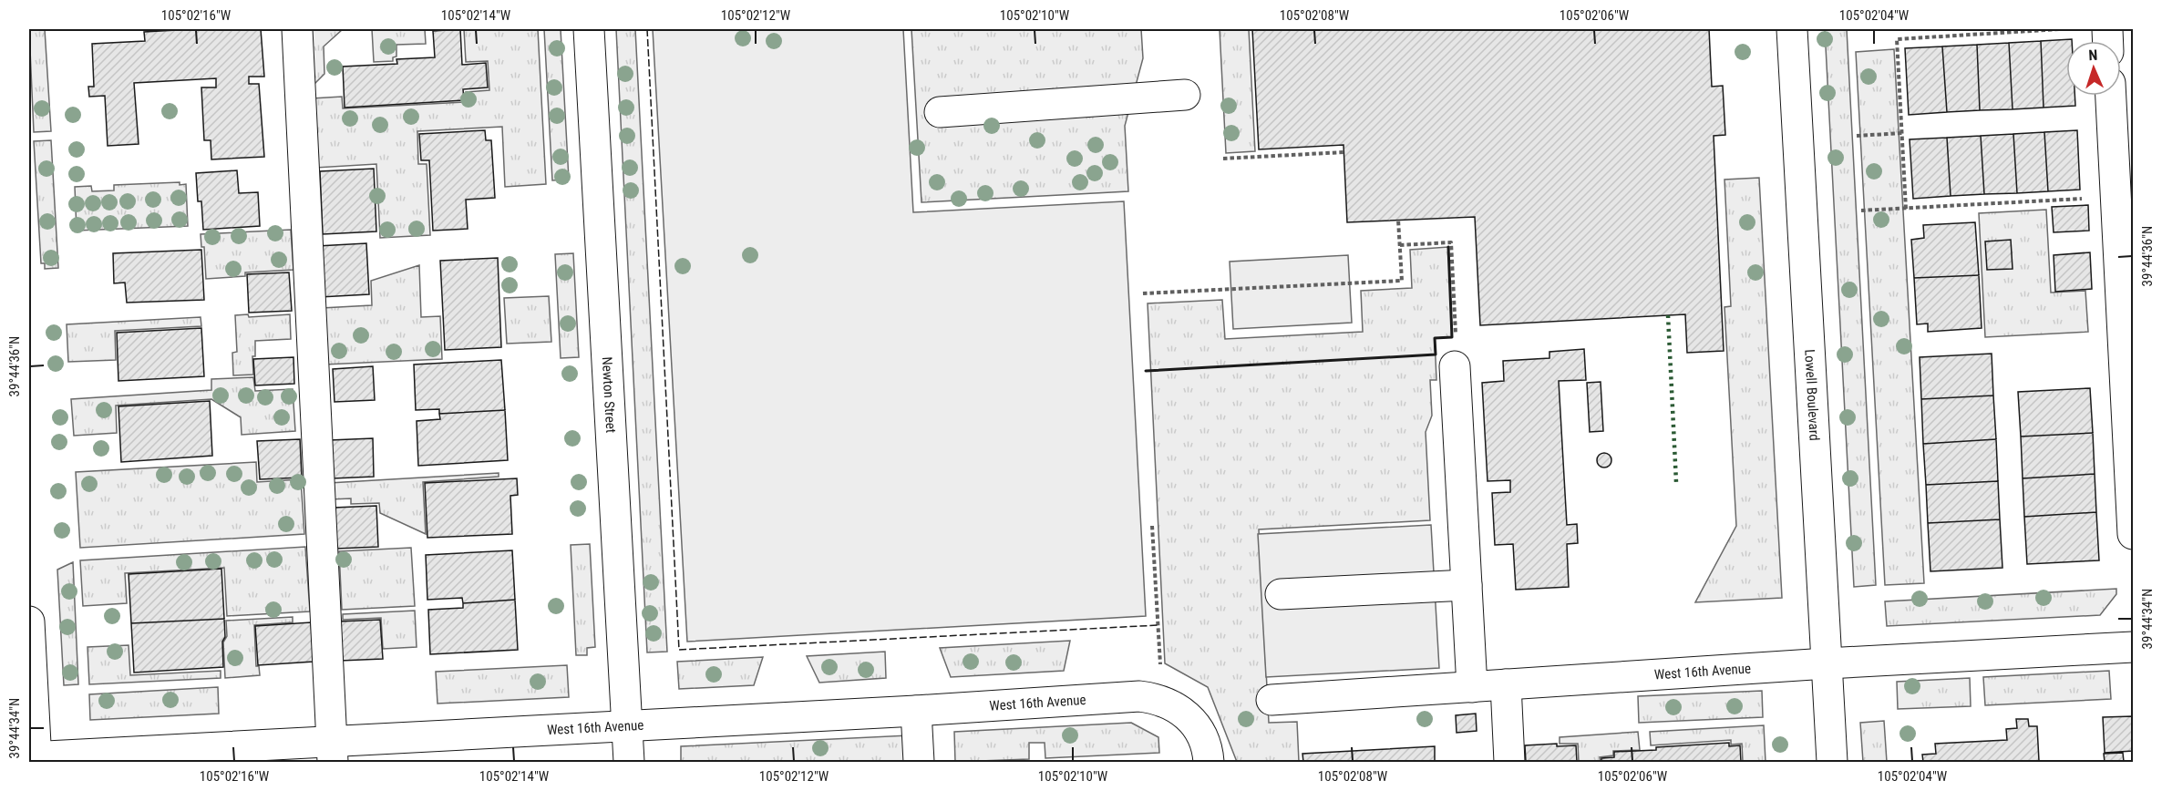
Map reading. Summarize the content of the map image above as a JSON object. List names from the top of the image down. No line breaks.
{"streets":{"street":["Newton Street","Lowell Boulevard","West 16th Avenue"]},"crossings":[["Newton Street","West 16th Avenue"],["Lowell Boulevard","West 16th Avenue"]],"north":"top","coordinates":["105°02'16\"W","105°02'14\"W","105°02'12\"W","105°02'10\"W","105°02'08\"W","105°02'06\"W","105°02'04\"W","39°44'36\"N","39°44'34\"N"]}
